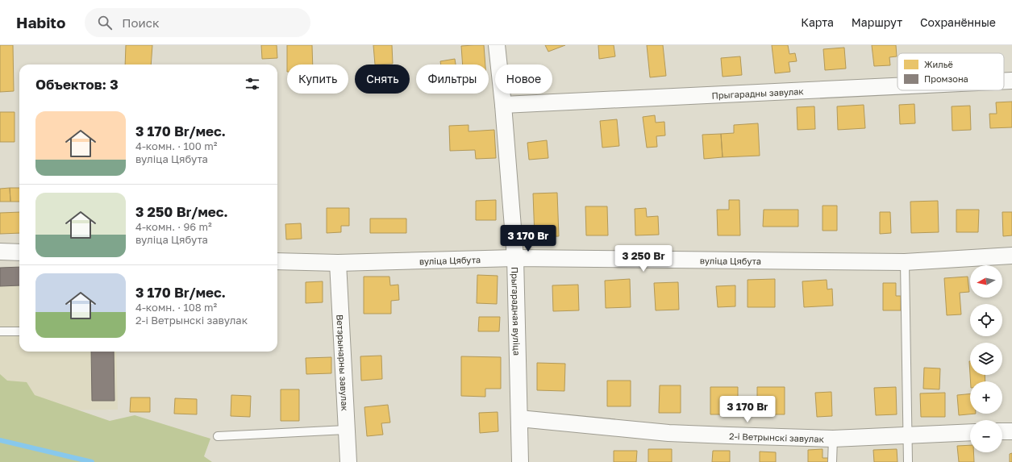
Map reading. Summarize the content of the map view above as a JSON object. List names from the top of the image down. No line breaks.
{"streets":{"street":["Прыгарадны завулак","вуліца Цябута","Прыгарадная вуліца","Ветэрынарны завулак","2-і Ветрынскі завулак"]},"crossings":[["Прыгарадны завулак","Прыгарадная вуліца"],["вуліца Цябута","Прыгарадная вуліца"],["вуліца Цябута","Ветэрынарны завулак"],["Прыгарадная вуліца","2-і Ветрынскі завулак"]],"legend":["Жильё","Промзона"],"north":"left","page":{"header":"Habito","search":"Поиск","nav":["Карта","Маршрут","Сохранённые"],"chip":["Купить","Снять","Фильтры","Новое"],"heading":"Объектов: 3","list":[{"name":"3 170 Br/мес.","note":"4-комн. · 100 m² · вуліца Цябута"},{"name":"3 250 Br/мес.","note":"4-комн. · 96 m² · вуліца Цябута"},{"name":"3 170 Br/мес.","note":"4-комн. · 108 m² · 2-і Ветрынскі завулак"}],"price":["3 170 Br","3 250 Br","3 170 Br"],"map_buttons":["+","−"]}}
